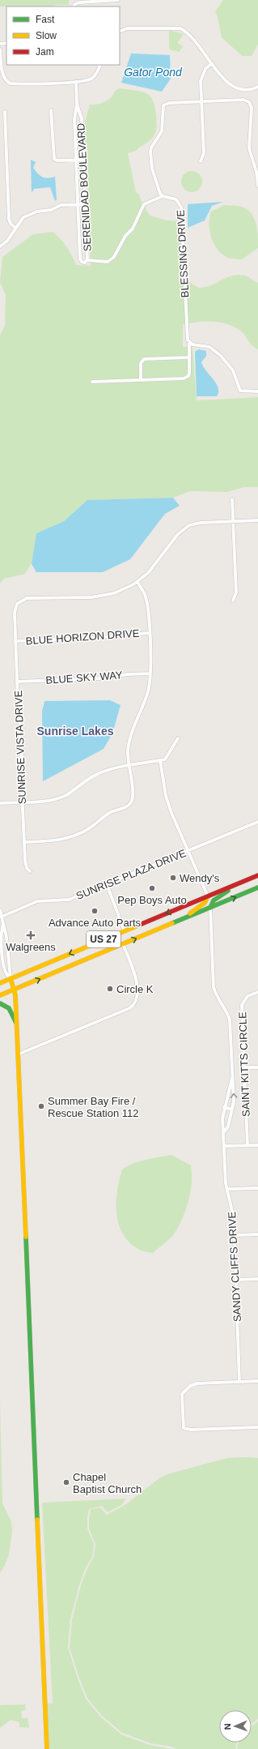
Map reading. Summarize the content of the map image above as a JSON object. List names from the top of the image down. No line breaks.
{"streets":{"main road":["US 27"],"street":["SERENIDAD BOULEVARD","BLESSING DRIVE","BLUE HORIZON DRIVE","BLUE SKY WAY","SUNRISE VISTA DRIVE","SUNRISE PLAZA DRIVE","SAINT KITTS CIRCLE","SANDY CLIFFS DRIVE"]},"crossings":[["BLUE HORIZON DRIVE","SUNRISE VISTA DRIVE"],["BLUE SKY WAY","SUNRISE VISTA DRIVE"],["US 27","SANDY CLIFFS DRIVE"]],"districts":["Sunrise Lakes"],"water":["Gator Pond"],"places":{"other":["Wendy's","Pep Boys Auto","Advance Auto Parts","Circle K","Summer Bay Fire / Rescue Station 112","Chapel Baptist Church"],"health":["Walgreens"]},"legend":["Fast","Slow","Jam"],"north":"left"}
